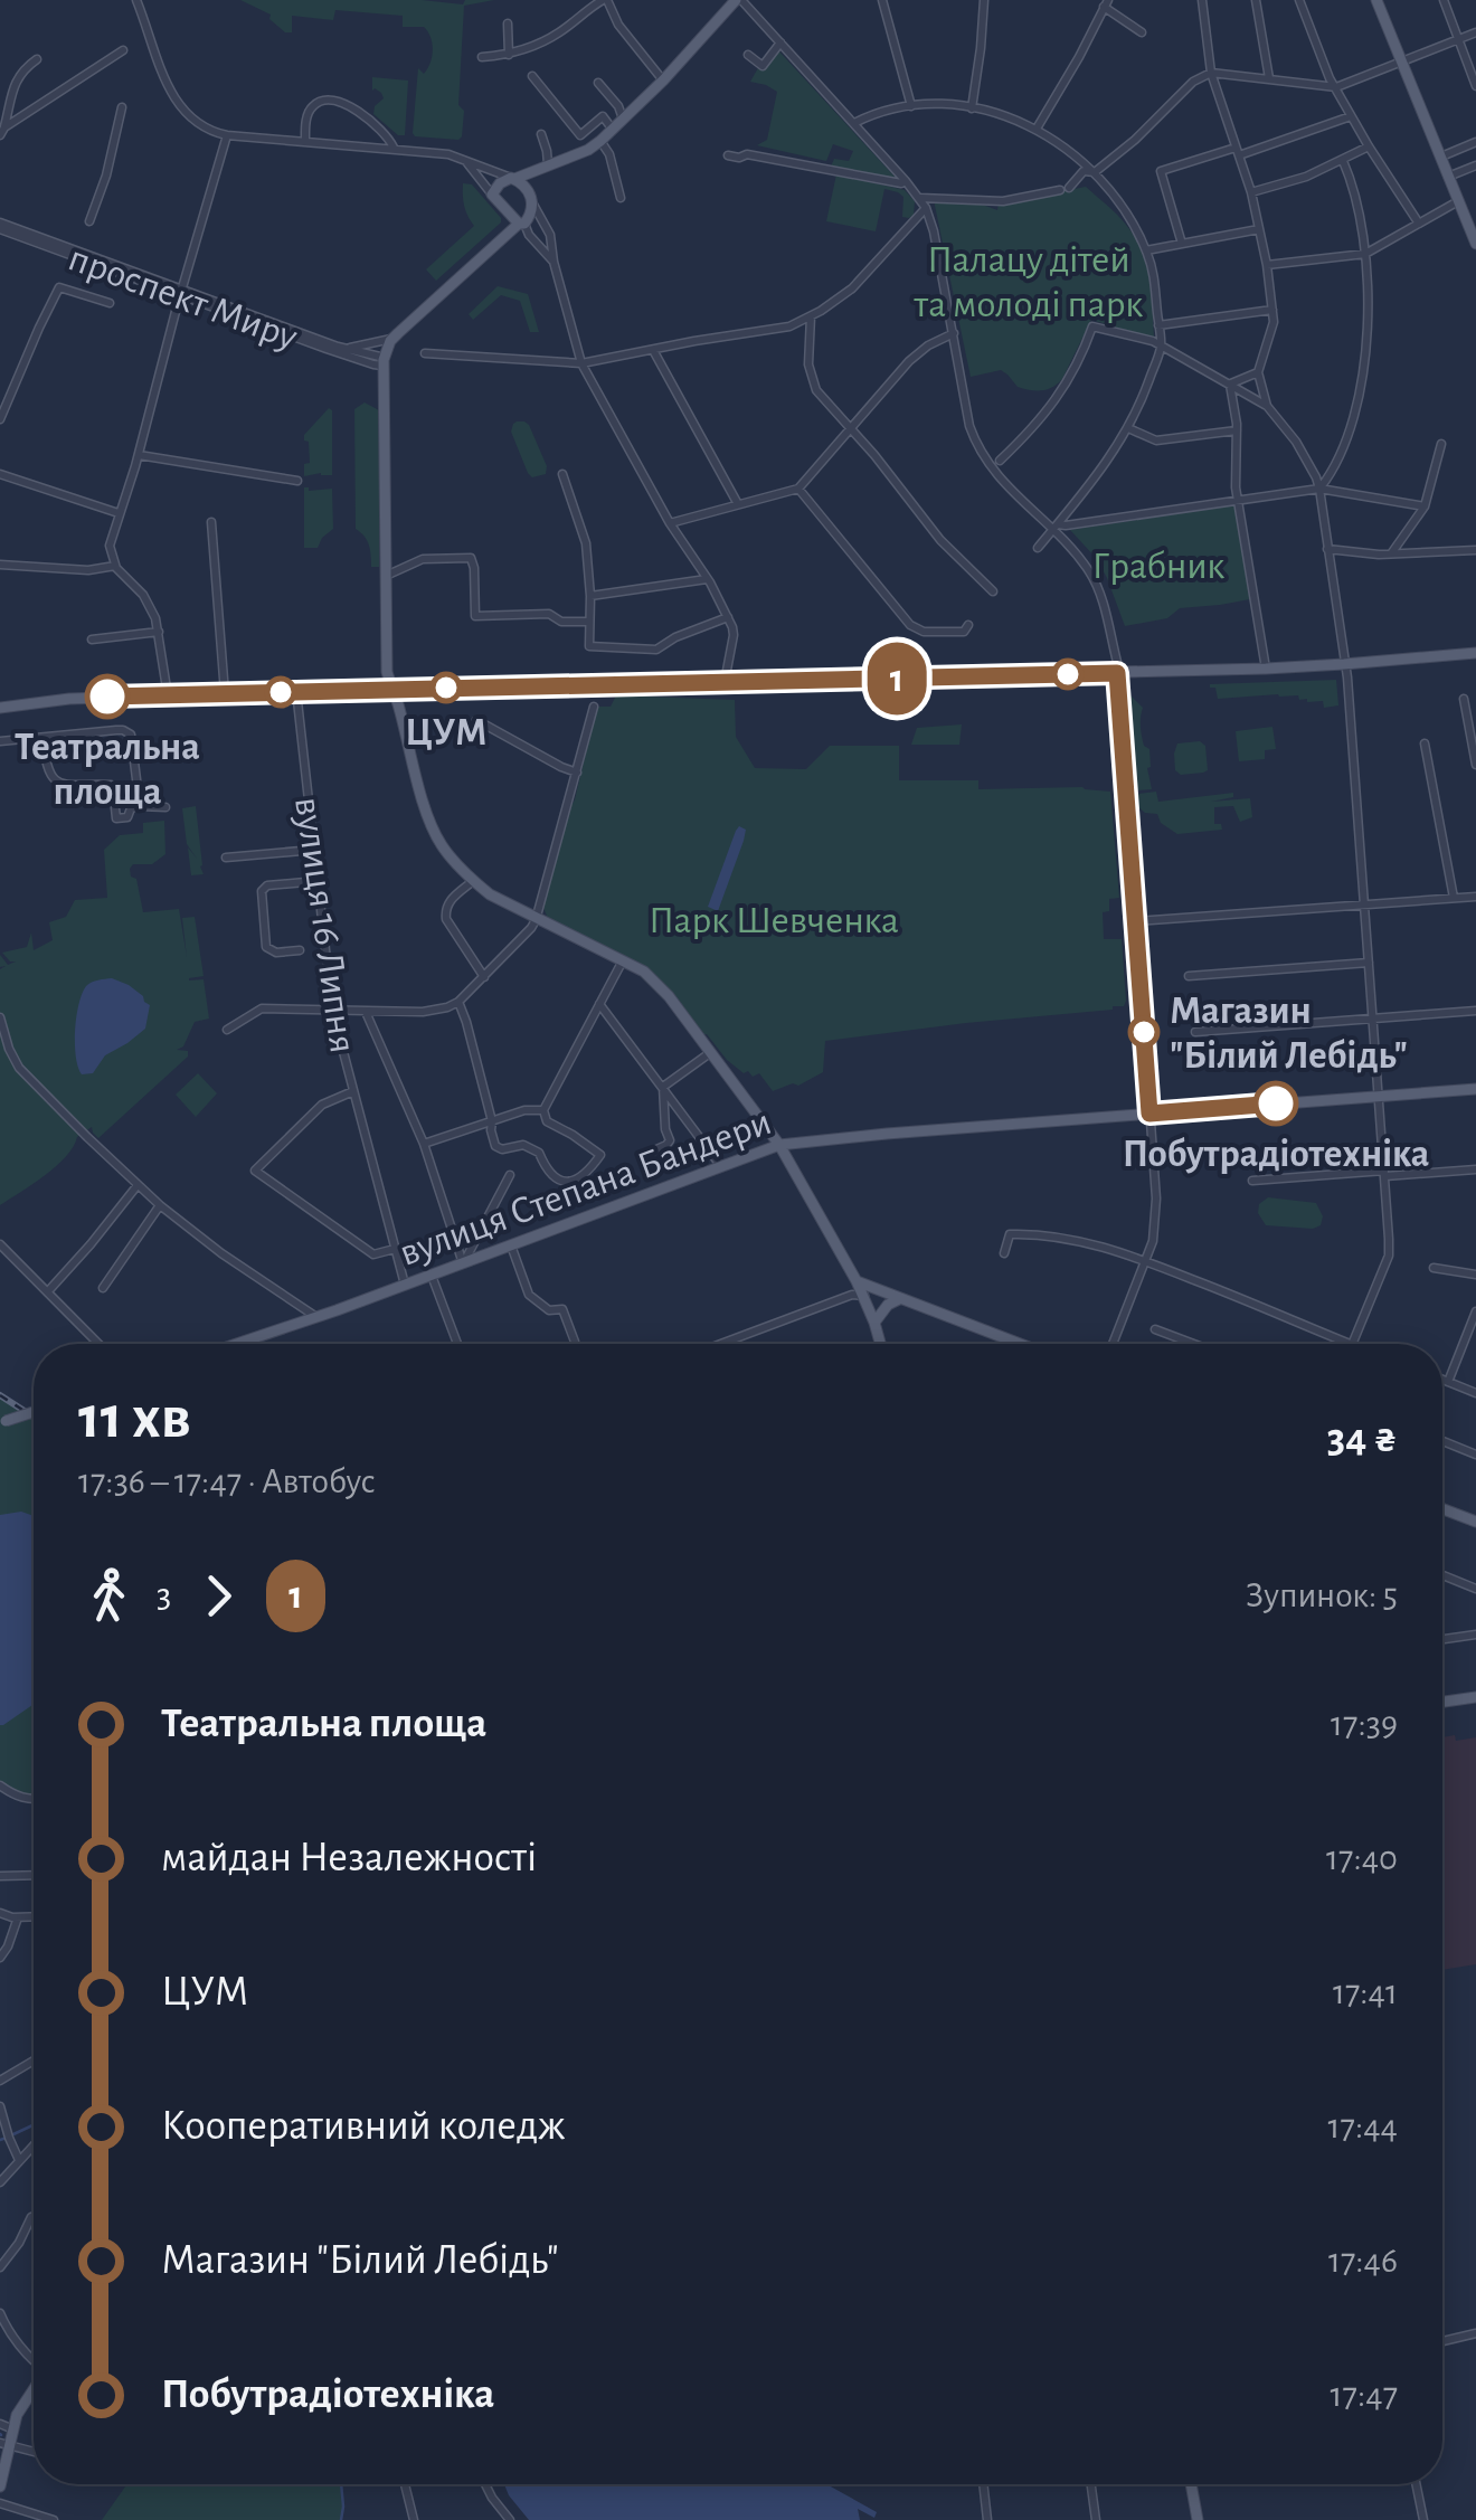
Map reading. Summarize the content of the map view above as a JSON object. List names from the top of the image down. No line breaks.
{"streets":{"main road":["вулиця Степана Бандери"],"street":["проспект Миру","вулиця 16 Липня"]},"crossings":[["вулиця 16 Липня","вулиця Степана Бандери"]],"parks":["Палацу дітей та молоді парк","Грабник","Парк Шевченка"],"places":["ЦУМ","Театральна площа","Магазин \"Білий Лебідь\"","Побутрадіотехніка"],"lines":["bus line 1"],"page":{"on_map":"1","heading":["11 хв","17:36 – 17:47 · Автобус","34 ₴"],"legs":["3","1","Зупинок: 5"],"list":[{"name":"Театральна площа","value":"17:39"},{"name":"майдан Незалежності","value":"17:40"},{"name":"ЦУМ","value":"17:41"},{"name":"Кооперативний коледж","value":"17:44"},{"name":"Магазин \"Білий Лебідь\"","value":"17:46"},{"name":"Побутрадіотехніка","value":"17:47"}]}}
